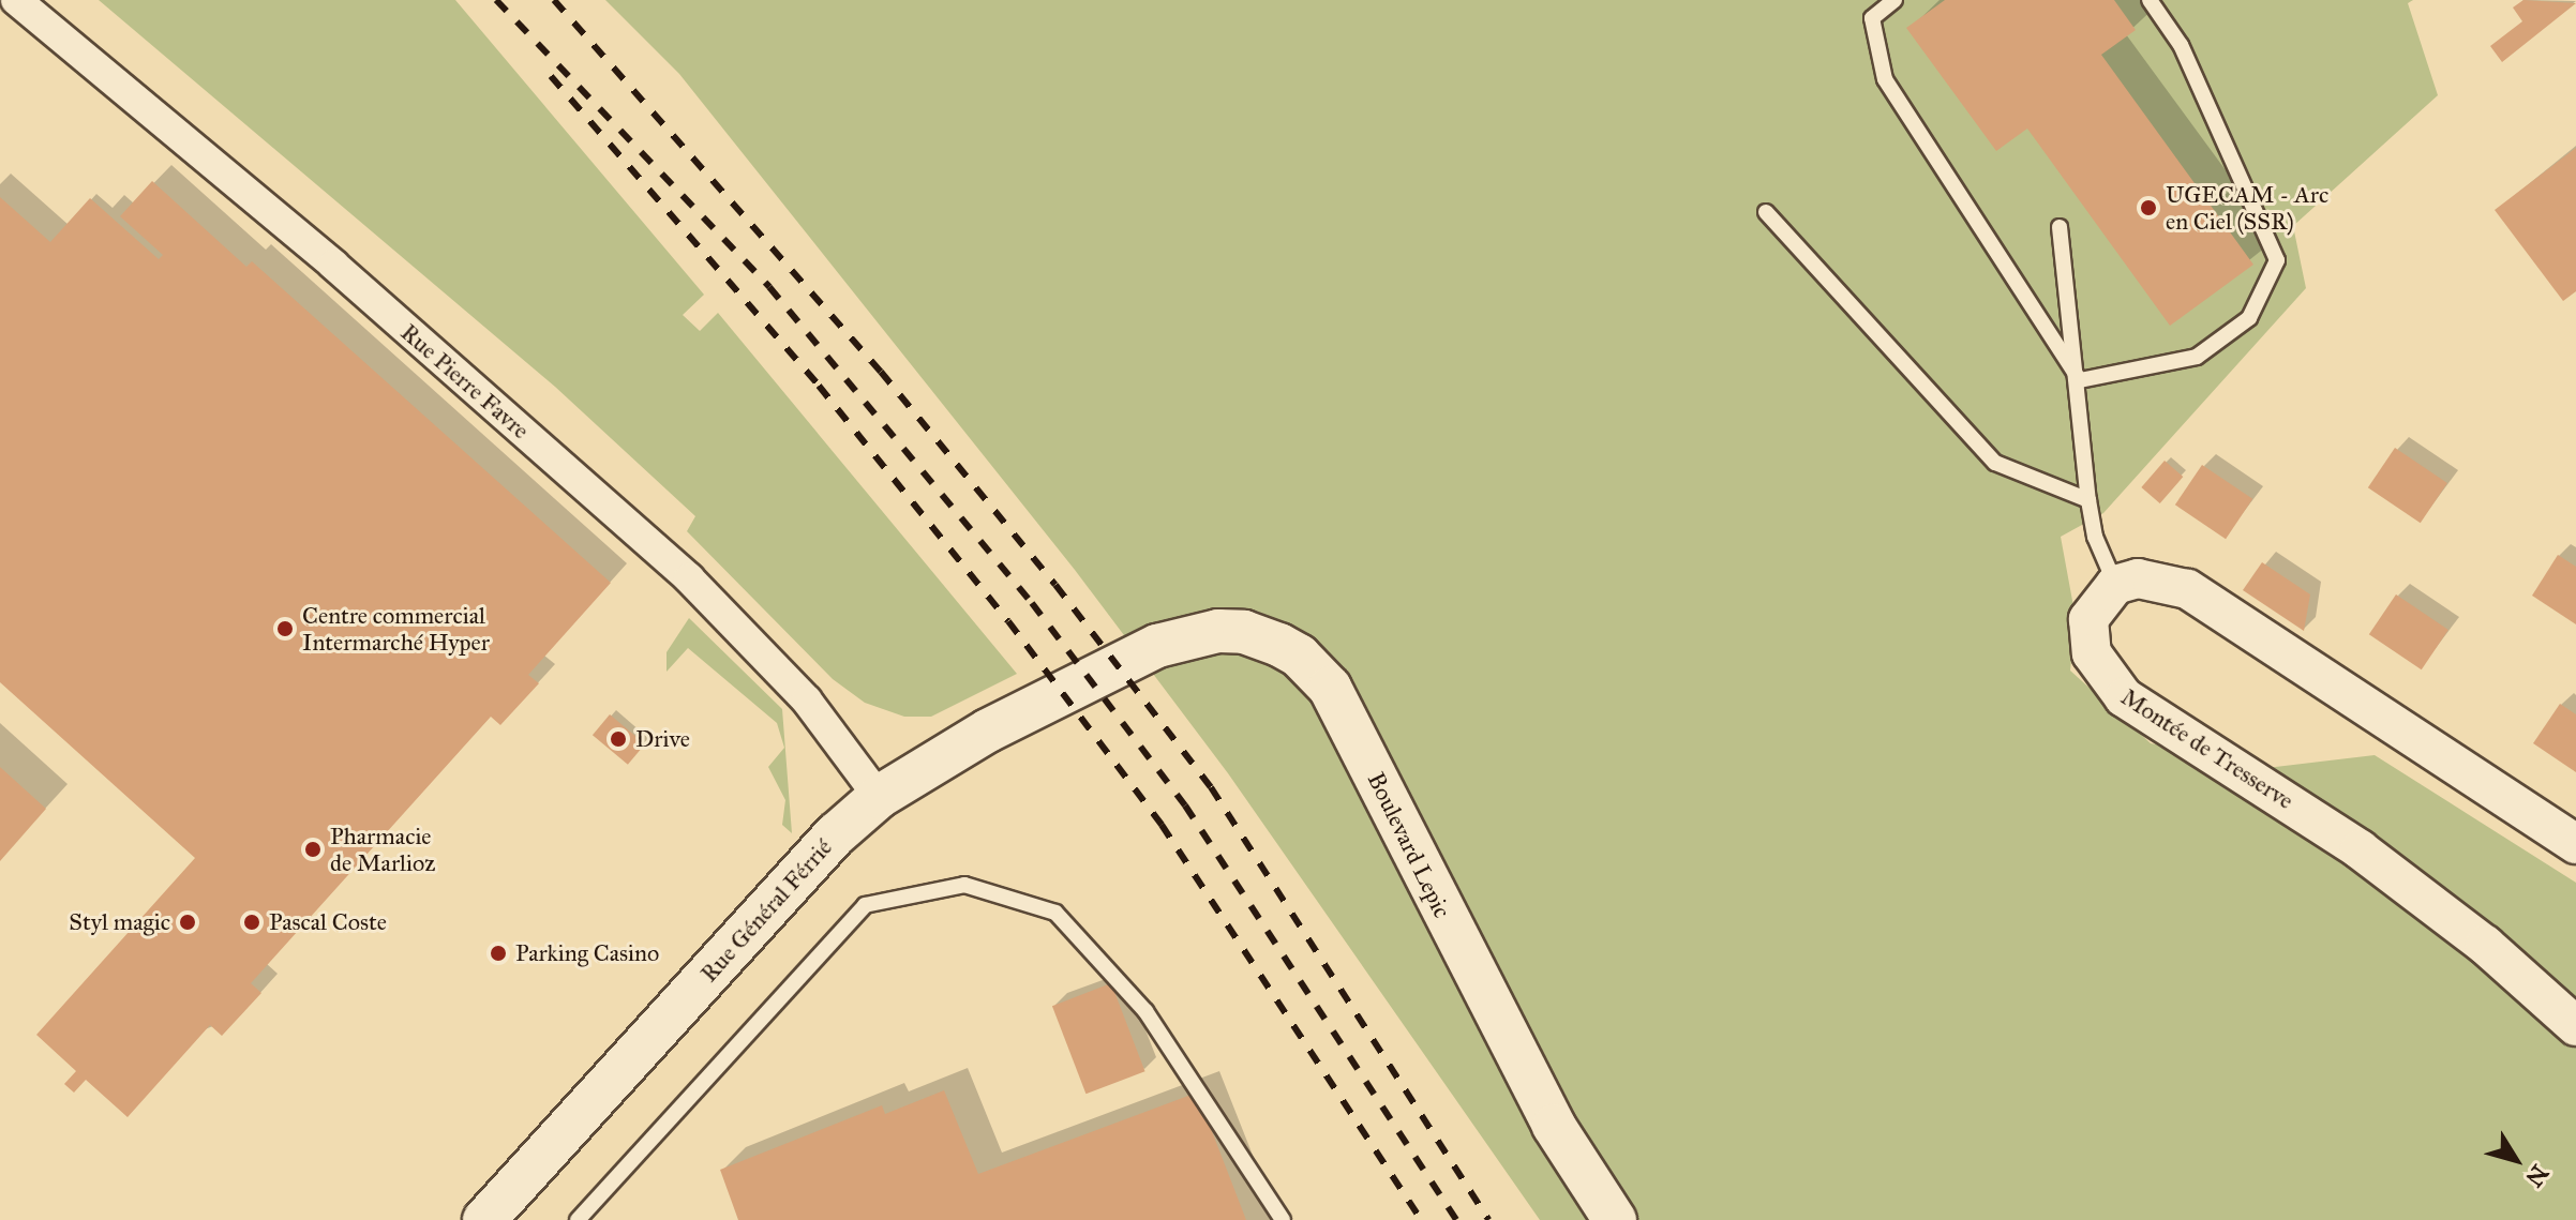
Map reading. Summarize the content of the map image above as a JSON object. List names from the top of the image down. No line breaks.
{"streets":{"main road":["Boulevard Lepic","Rue Général Férrié"],"street":["Rue Pierre Favre","Montée de Tresserve"]},"crossings":[["Rue Pierre Favre","Rue Général Férrié"],["Boulevard Lepic","Rue Général Férrié"]],"places":["UGECAM - Arc en Ciel (SSR)","Centre commercial Intermarché Hyper","Drive","Pharmacie de Marlioz","Styl magic","Pascal Coste","Parking Casino"],"north":"bottom right"}
